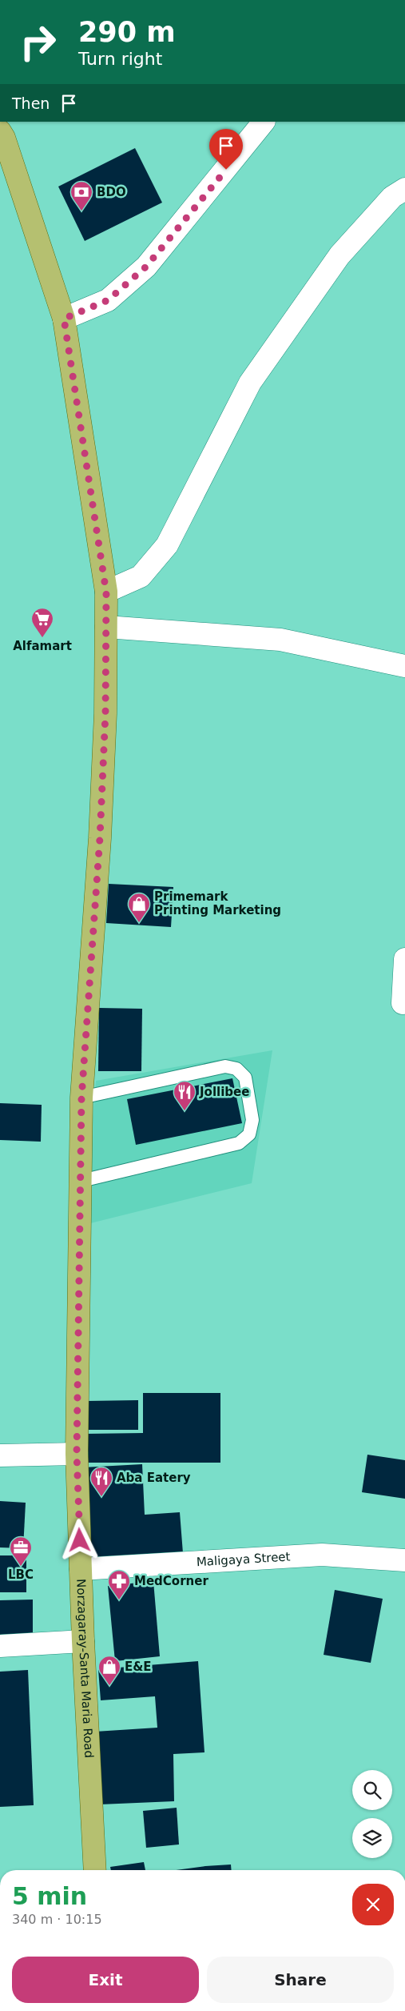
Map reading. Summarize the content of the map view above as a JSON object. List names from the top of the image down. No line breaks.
{"streets":{"main road":["Norzagaray-Santa Maria Road"],"street":["Maligaya Street"]},"crossings":[["Maligaya Street","Norzagaray-Santa Maria Road"]],"places":{"bank":["BDO"],"supermarket":["Alfamart"],"shop":["Primemark Printing Marketing","E&E"],"restaurant":["Jollibee","Aba Eatery"],"office":["LBC"],"pharmacy":["MedCorner"]},"page":{"turn":["290 m","Turn right"],"then":"Then","heading":["5 min","340 m · 10:15"],"buttons":["Exit","Share"]}}
